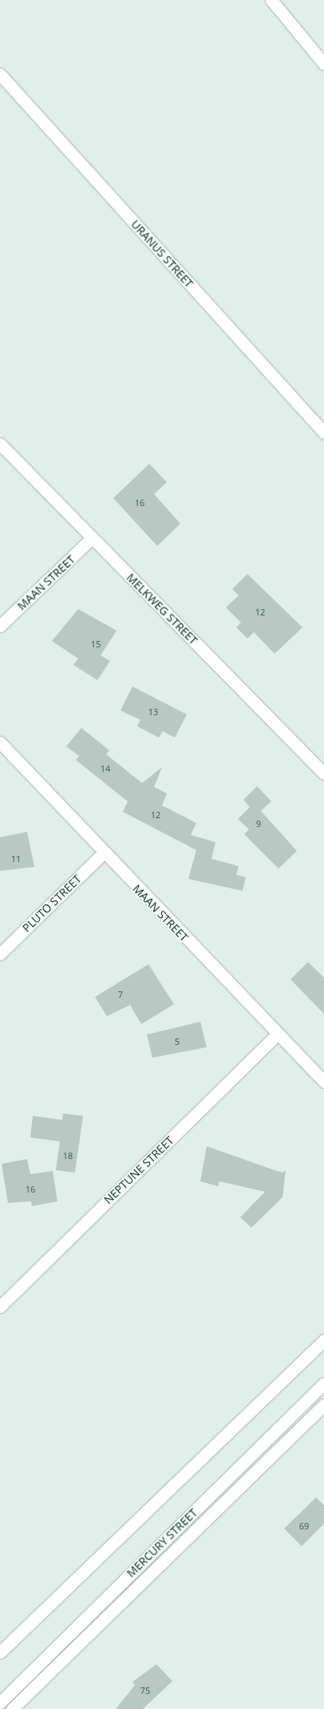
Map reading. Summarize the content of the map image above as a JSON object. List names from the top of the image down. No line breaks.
{"streets":{"street":["URANUS STREET","MAAN STREET","MELKWEG STREET","PLUTO STREET","NEPTUNE STREET","MERCURY STREET"]},"crossings":[["MAAN STREET","MELKWEG STREET"],["MAAN STREET","PLUTO STREET"],["MAAN STREET","NEPTUNE STREET"]],"house_numbers":["16","12","15","13","14","12","9","11","7","5","18","16","69","75"]}
